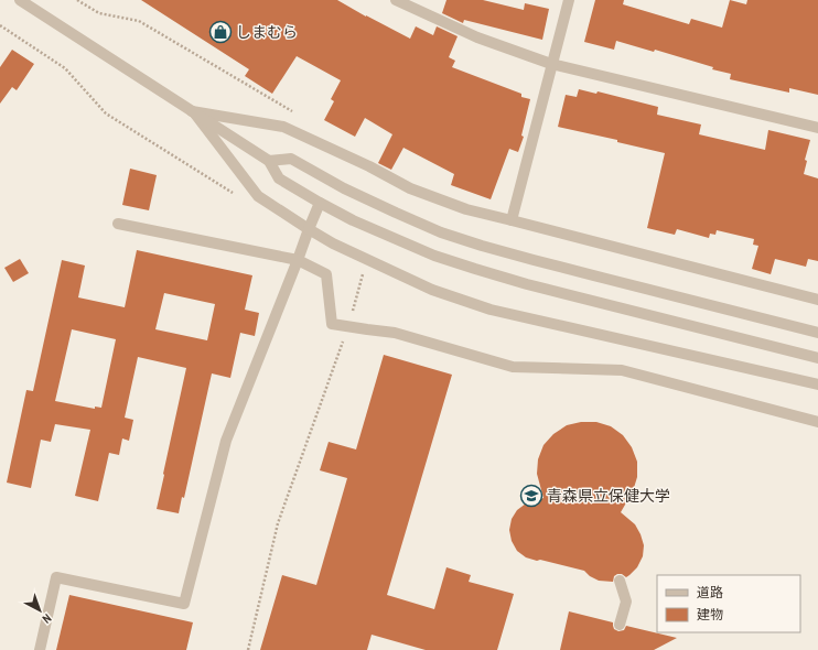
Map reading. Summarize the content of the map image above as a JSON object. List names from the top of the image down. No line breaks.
{"places":{"shop":["しまむら"],"school or university":["青森県立保健大学"]},"legend":["道路","建物"],"north":"bottom right"}
